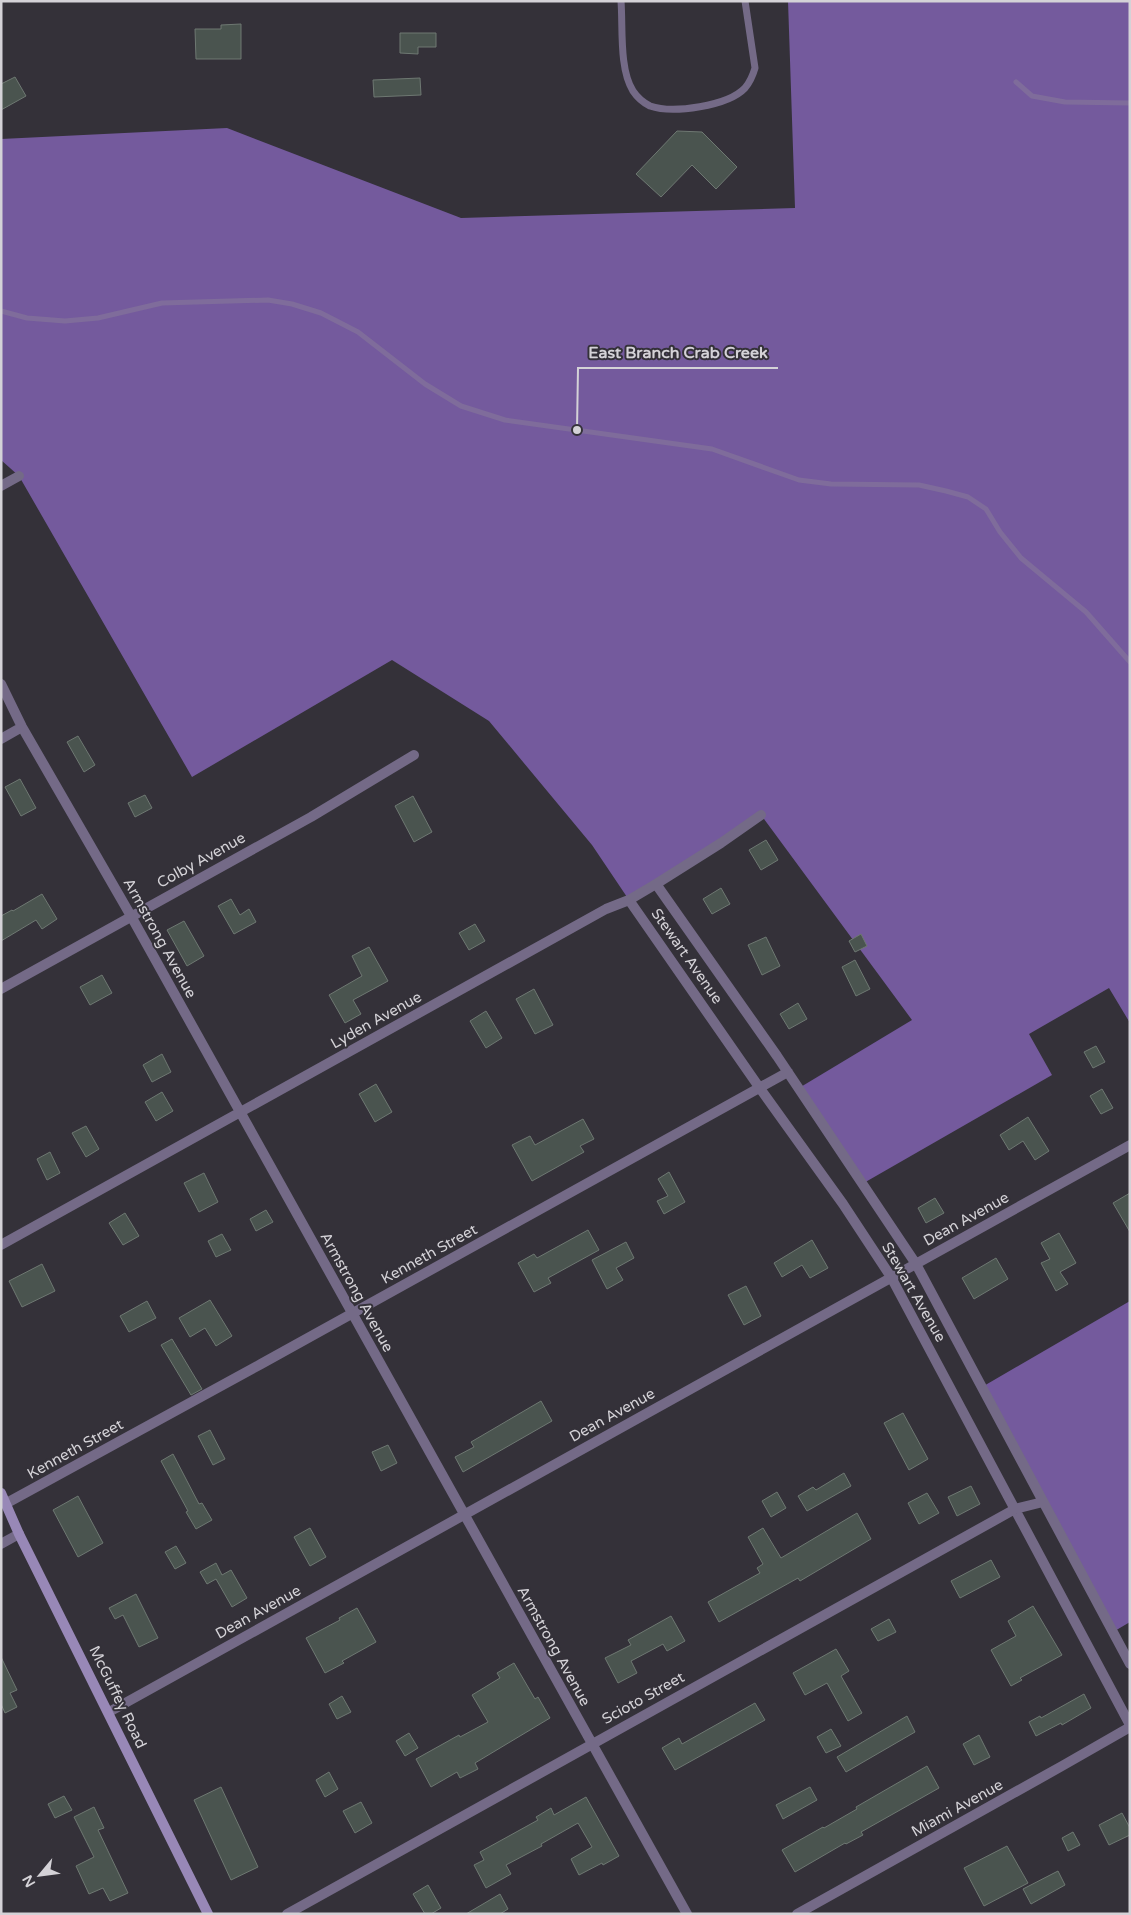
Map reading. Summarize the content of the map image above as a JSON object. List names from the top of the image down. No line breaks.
{"streets":{"street":["Colby Avenue","Armstrong Avenue","Stewart Avenue","Lyden Avenue","Dean Avenue","Kenneth Street","McGuffey Road","Scioto Street","Miami Avenue"]},"crossings":[["Colby Avenue","Armstrong Avenue"],["Armstrong Avenue","Lyden Avenue"],["Armstrong Avenue","Dean Avenue"],["Armstrong Avenue","Kenneth Street"],["Armstrong Avenue","Scioto Street"],["Stewart Avenue","Lyden Avenue"],["Stewart Avenue","Dean Avenue"],["Stewart Avenue","Kenneth Street"],["Stewart Avenue","Scioto Street"],["Stewart Avenue","Miami Avenue"],["Dean Avenue","McGuffey Road"],["Kenneth Street","McGuffey Road"]],"places":["East Branch Crab Creek"],"north":"bottom left"}
